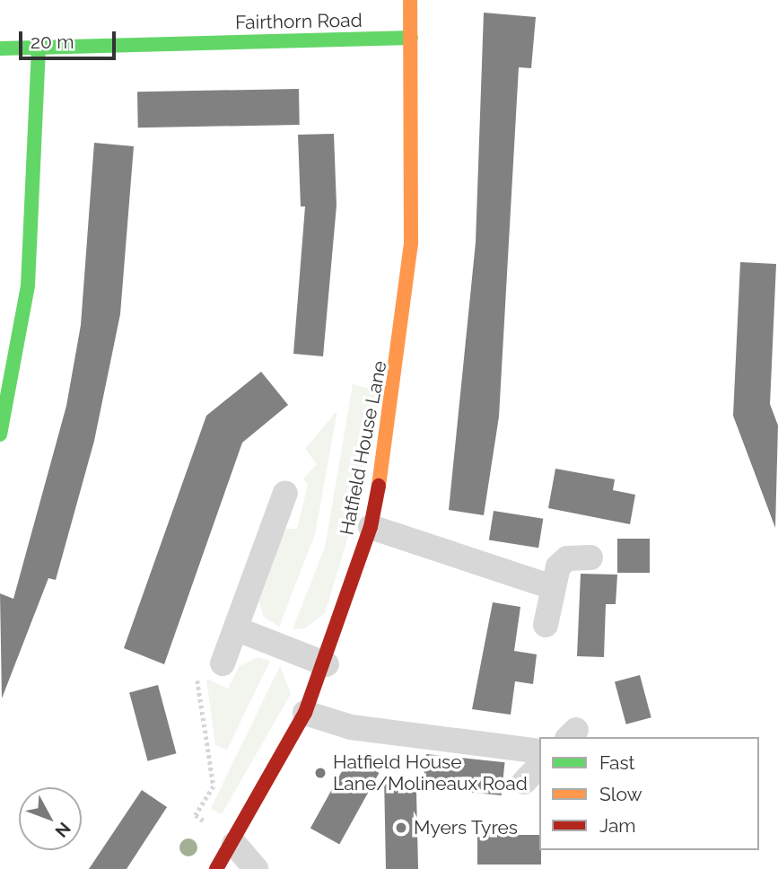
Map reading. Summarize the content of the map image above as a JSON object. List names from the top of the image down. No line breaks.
{"streets":{"street":["Fairthorn Road","Hatfield House Lane"]},"crossings":[["Fairthorn Road","Hatfield House Lane"]],"places":["Hatfield House Lane/Molineaux Road","Myers Tyres"],"legend":["Fast","Slow","Jam"],"scale_bar":"20 m","north":"bottom right"}
